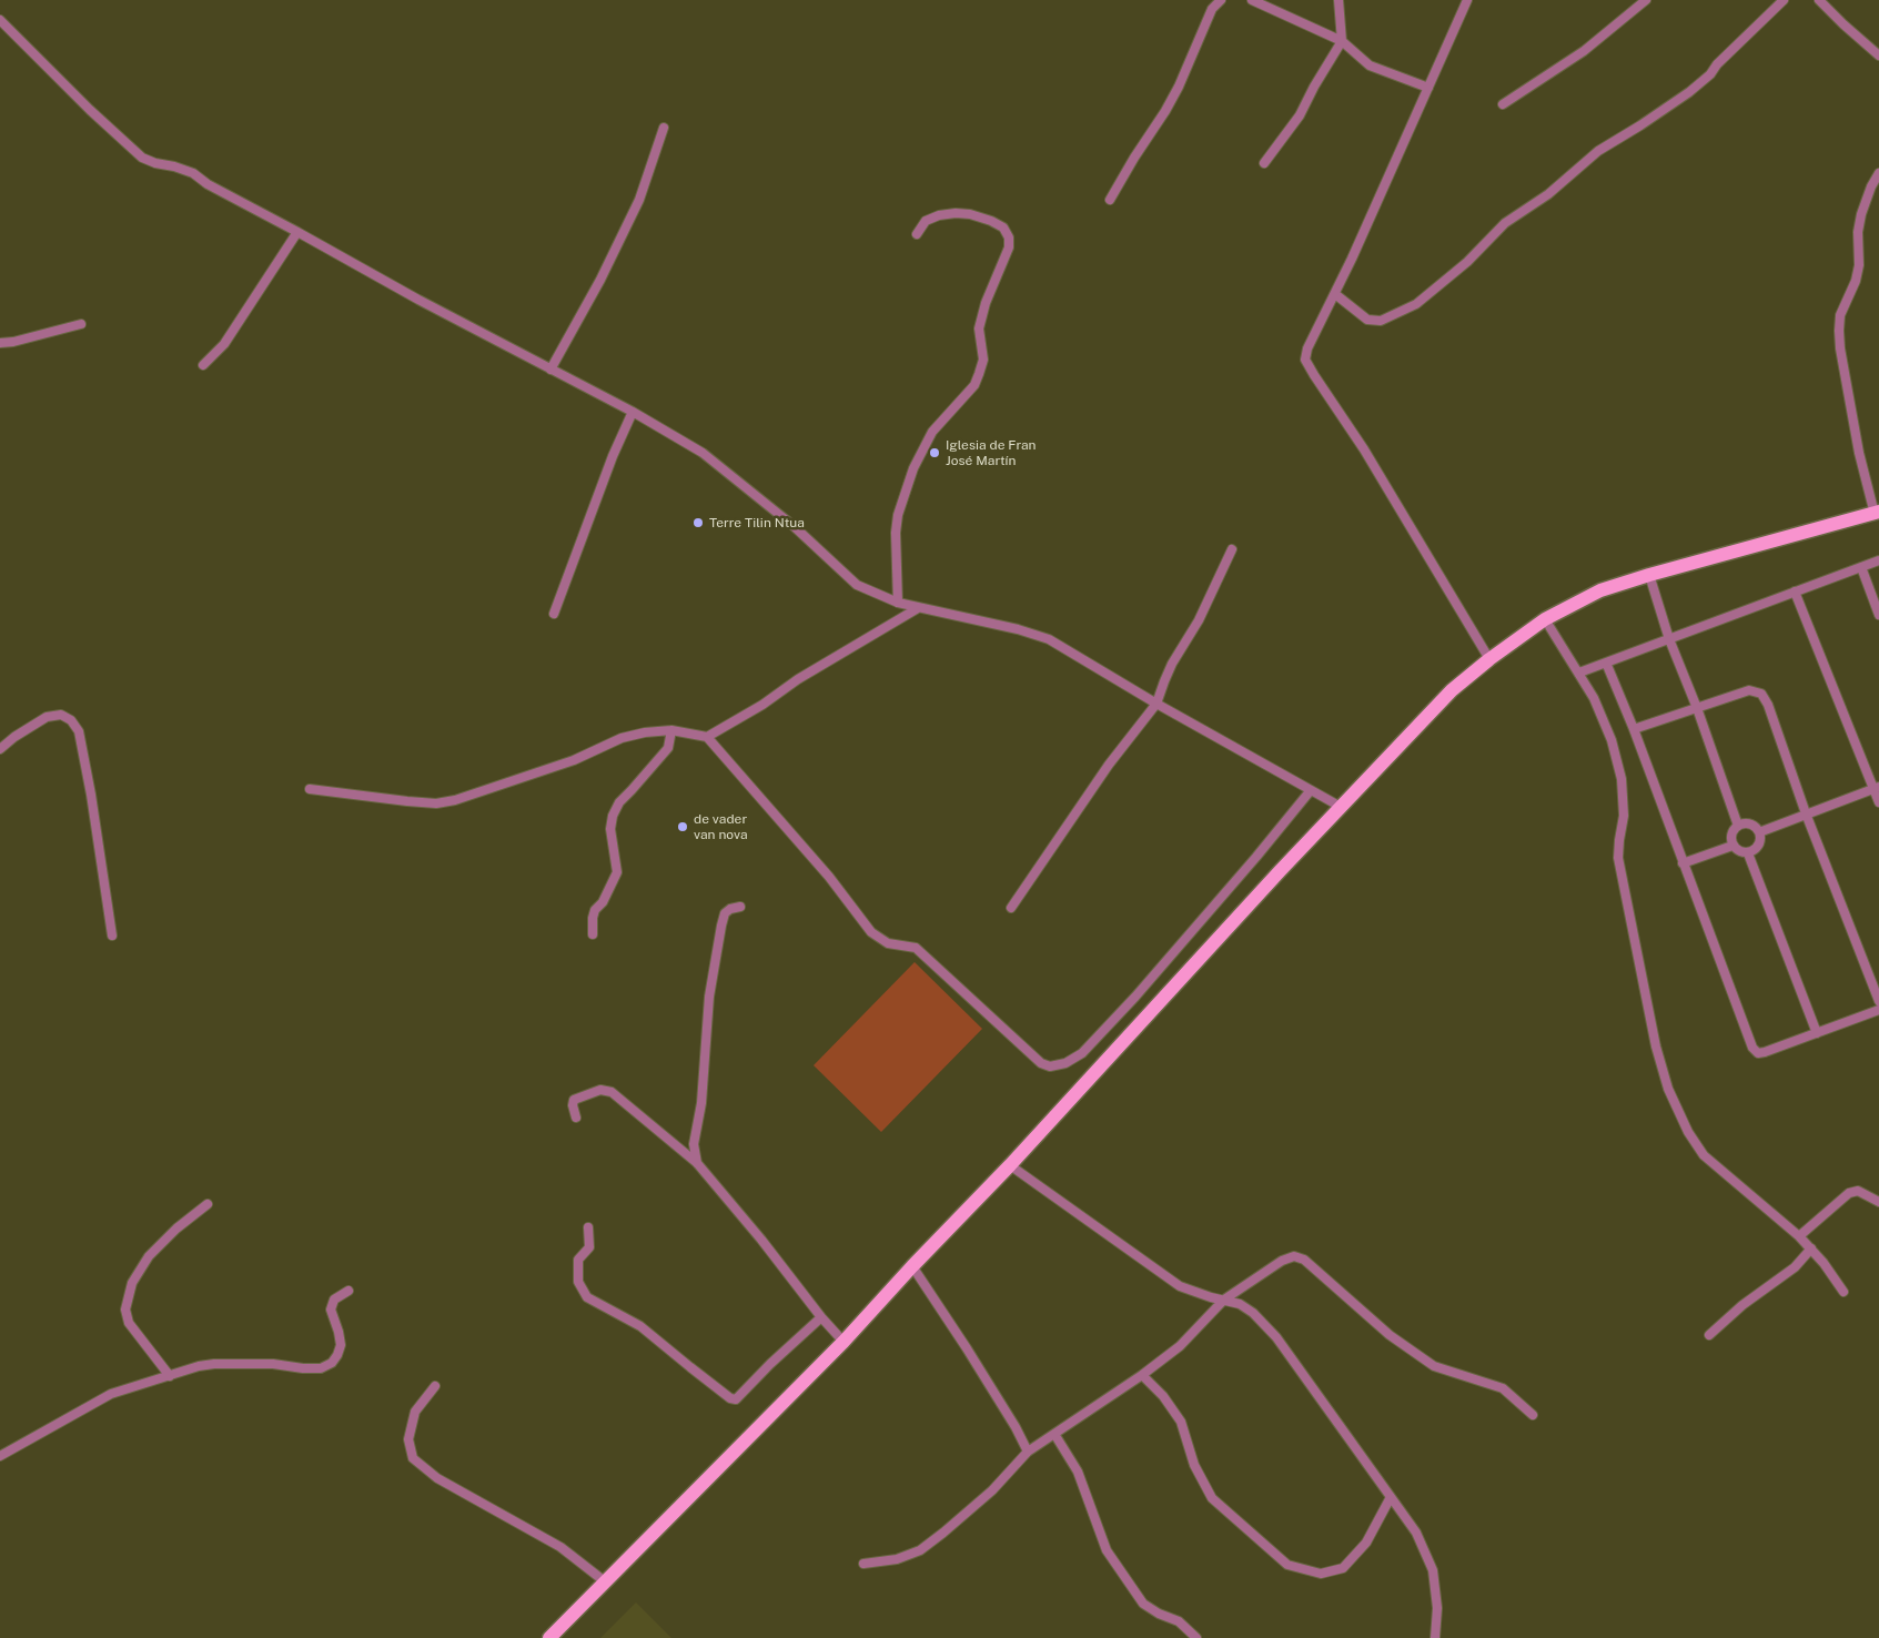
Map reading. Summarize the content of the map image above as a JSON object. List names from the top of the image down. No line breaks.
{"places":["Iglesia de Fran José Martín","Terre Tilin Ntua","de vader van nova"]}
